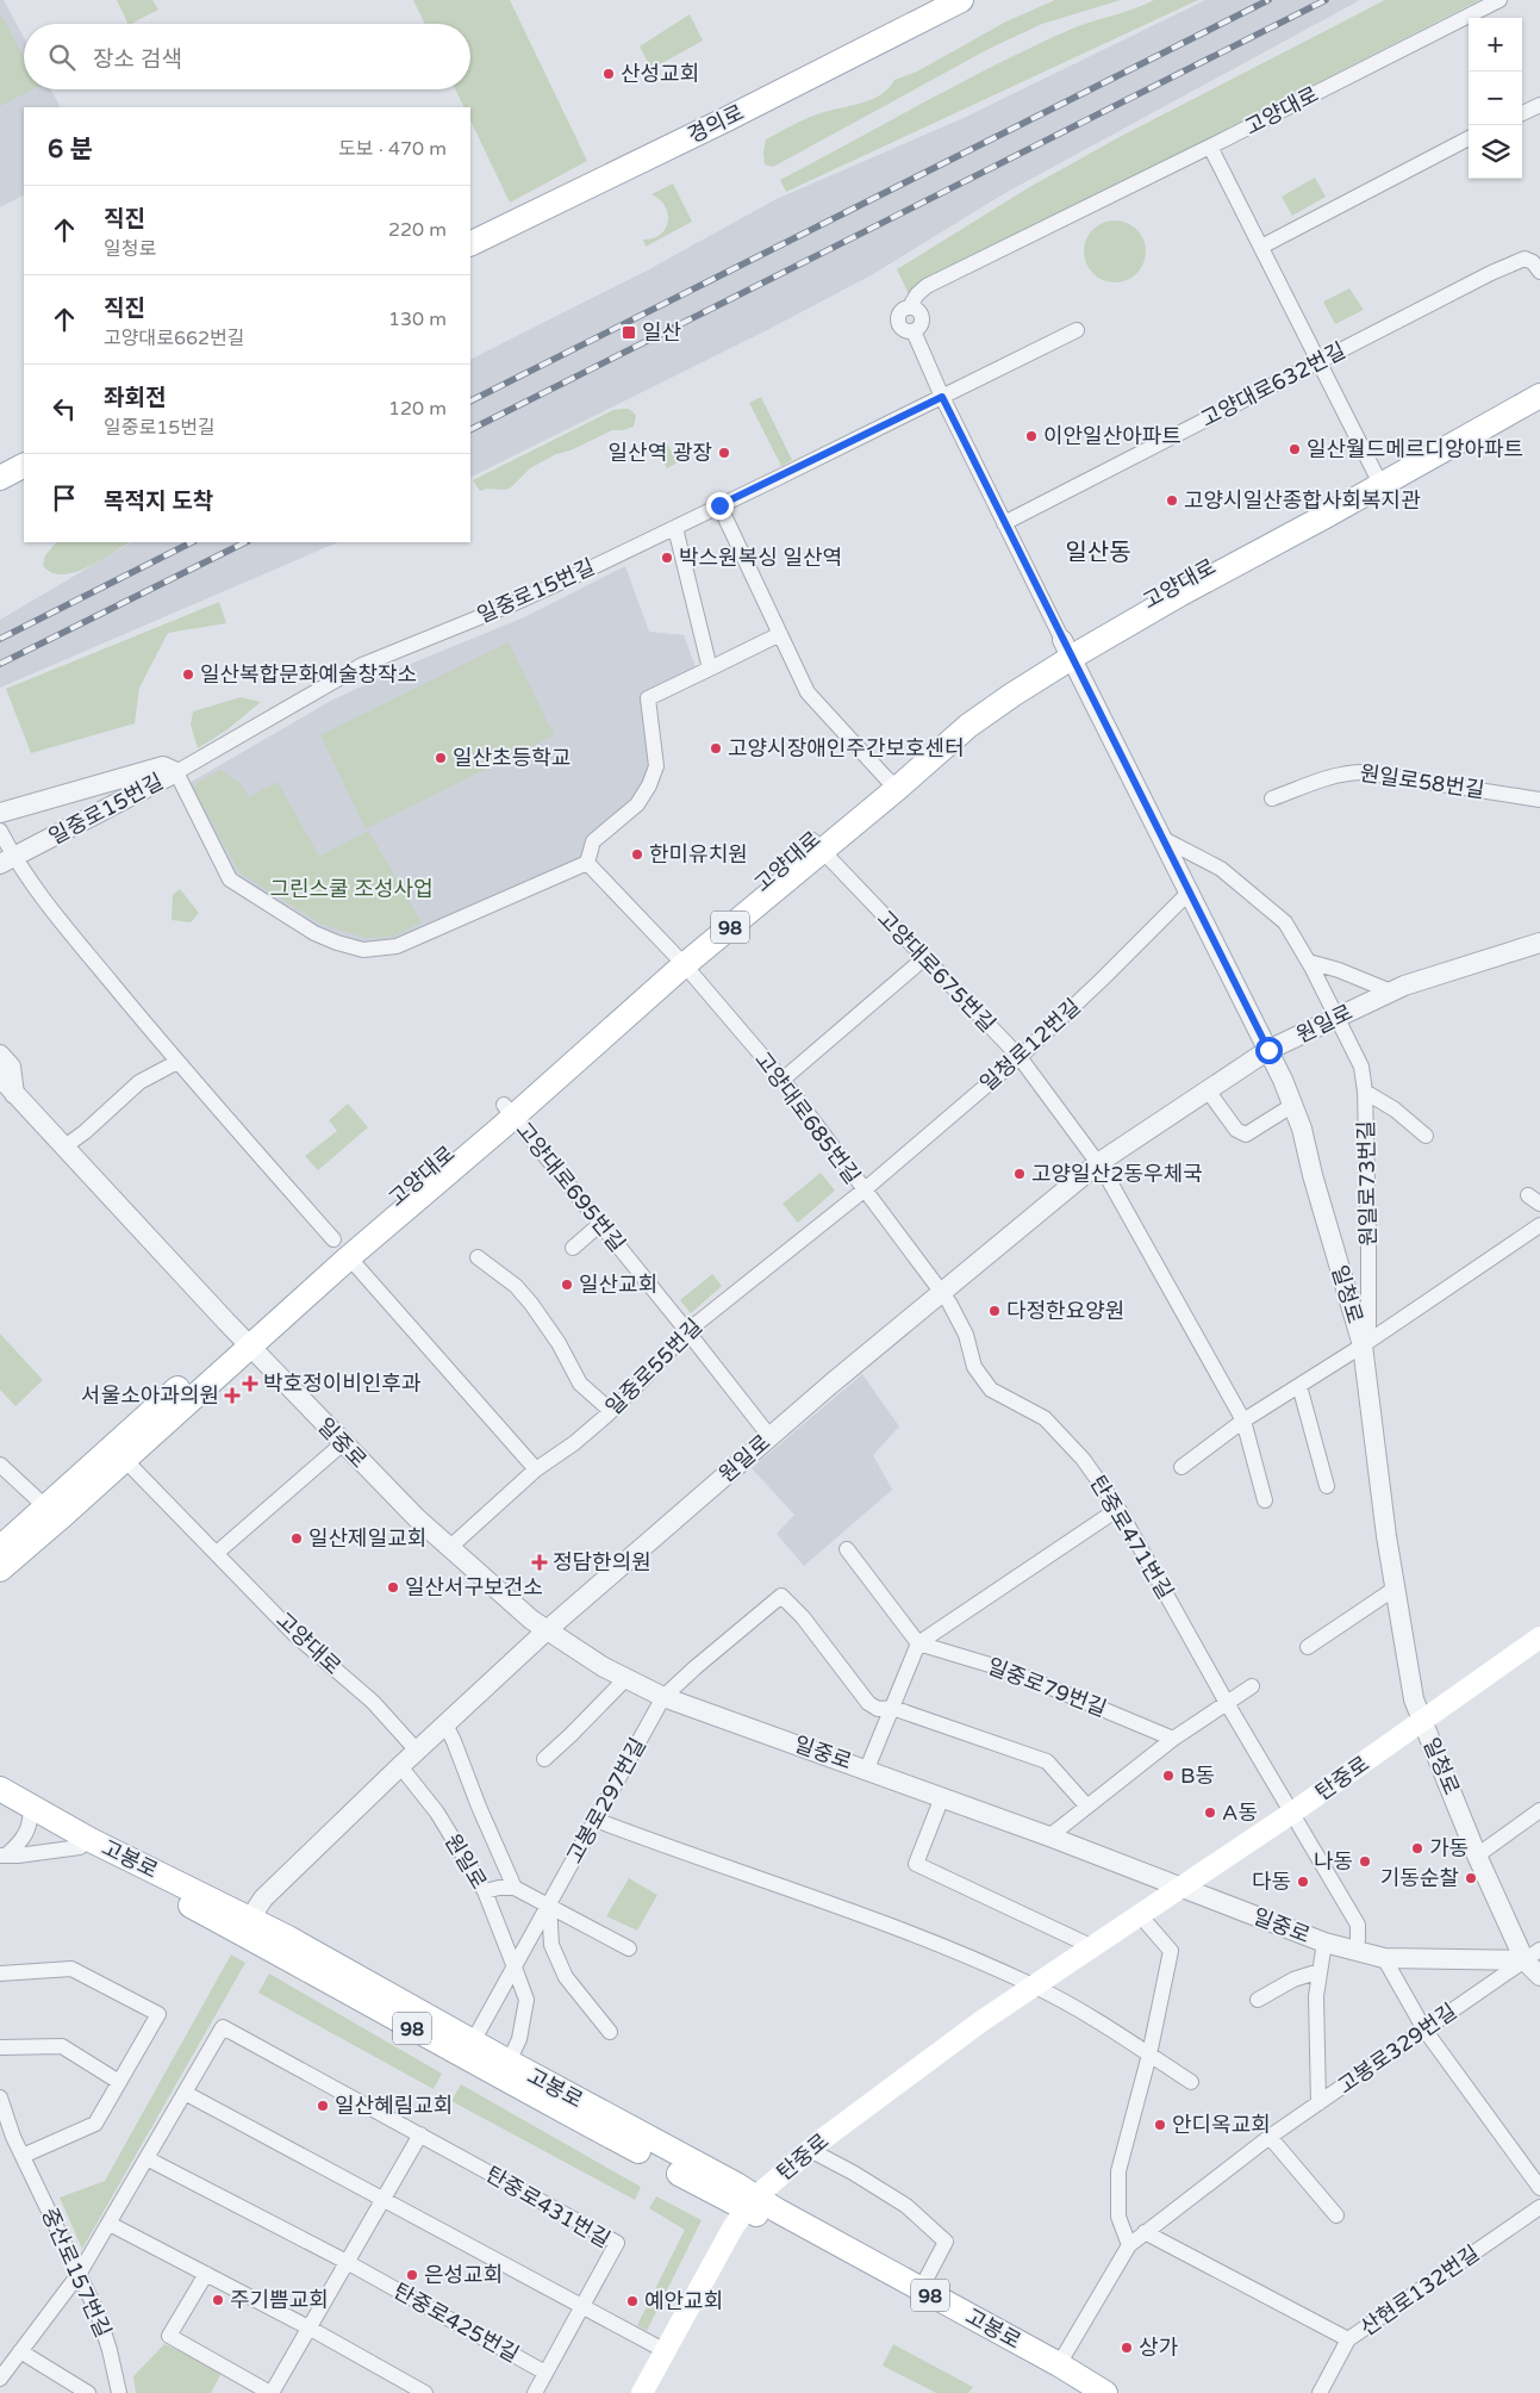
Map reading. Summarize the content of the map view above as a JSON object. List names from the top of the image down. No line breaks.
{"streets":{"main road":["고양대로","경의로","98","탄중로","고봉로"],"street":["고양대로632번길","일중로15번길","원일로58번길","고양대로675번길","원일로","일청로12번길","고양대로685번길","원일로73번길","고양대로695번길","일청로","일중로55번길","일중로","탄중로471번길","일중로79번길","고봉로297번길","고봉로329번길","탄중로431번길","중산로157번길","산현로132번길","탄중로425번길"]},"crossings":[["고양대로","일중로15번길"],["고양대로","고양대로675번길"],["고양대로","원일로"],["고양대로","고양대로685번길"],["고양대로","고양대로695번길"],["고양대로","일청로"],["고양대로","일중로"],["고양대로675번길","원일로"],["고양대로675번길","일청로12번길"],["원일로","고양대로685번길"],["원일로","원일로73번길"],["원일로","고양대로695번길"],["원일로","일청로"],["원일로","일중로"],["원일로","탄중로471번길"],["원일로","고봉로297번길"],["원일로","고봉로"],["일청로12번길","고양대로685번길"],["일청로12번길","일청로"],["일청로12번길","일중로55번길"],["고양대로685번길","일중로55번길"],["고양대로685번길","탄중로471번길"],["원일로73번길","일청로"],["고양대로695번길","일중로55번길"],["일청로","일중로"],["일청로","탄중로"],["일청로","고봉로329번길"],["일중로55번길","일중로"],["일중로","탄중로471번길"],["일중로","탄중로"],["일중로","고봉로297번길"],["일중로","고봉로329번길"],["탄중로471번길","탄중로"],["탄중로","고봉로"],["고봉로297번길","고봉로"],["고봉로","고봉로329번길"]],"districts":["일산동"],"parks":["그린스쿨 조성사업"],"places":{"other":["산성교회","이안일산아파트","일산월드메르디앙아파트","일산역 광장","고양시일산종합사회복지관","박스원복싱 일산역","일산복합문화예술창작소","고양시장애인주간보호센터","일산초등학교","한미유치원","고양일산2동우체국","일산교회","다정한요양원","일산제일교회","일산서구보건소","B동","A동","가동","나동","기동순찰","다동","일산혜림교회","안디옥교회","은성교회","주기쁨교회","예안교회","상가"],"transit":["일산"],"health":["박호정이비인후과","서울소아과의원","정담한의원"]},"page":{"map_buttons":["+","−"],"search":"장소 검색","heading":["6 분","도보 · 470 m"],"list":[["직진","일청로","220 m"],["직진","고양대로662번길","130 m"],["좌회전","일중로15번길","120 m"],"목적지 도착"]}}
